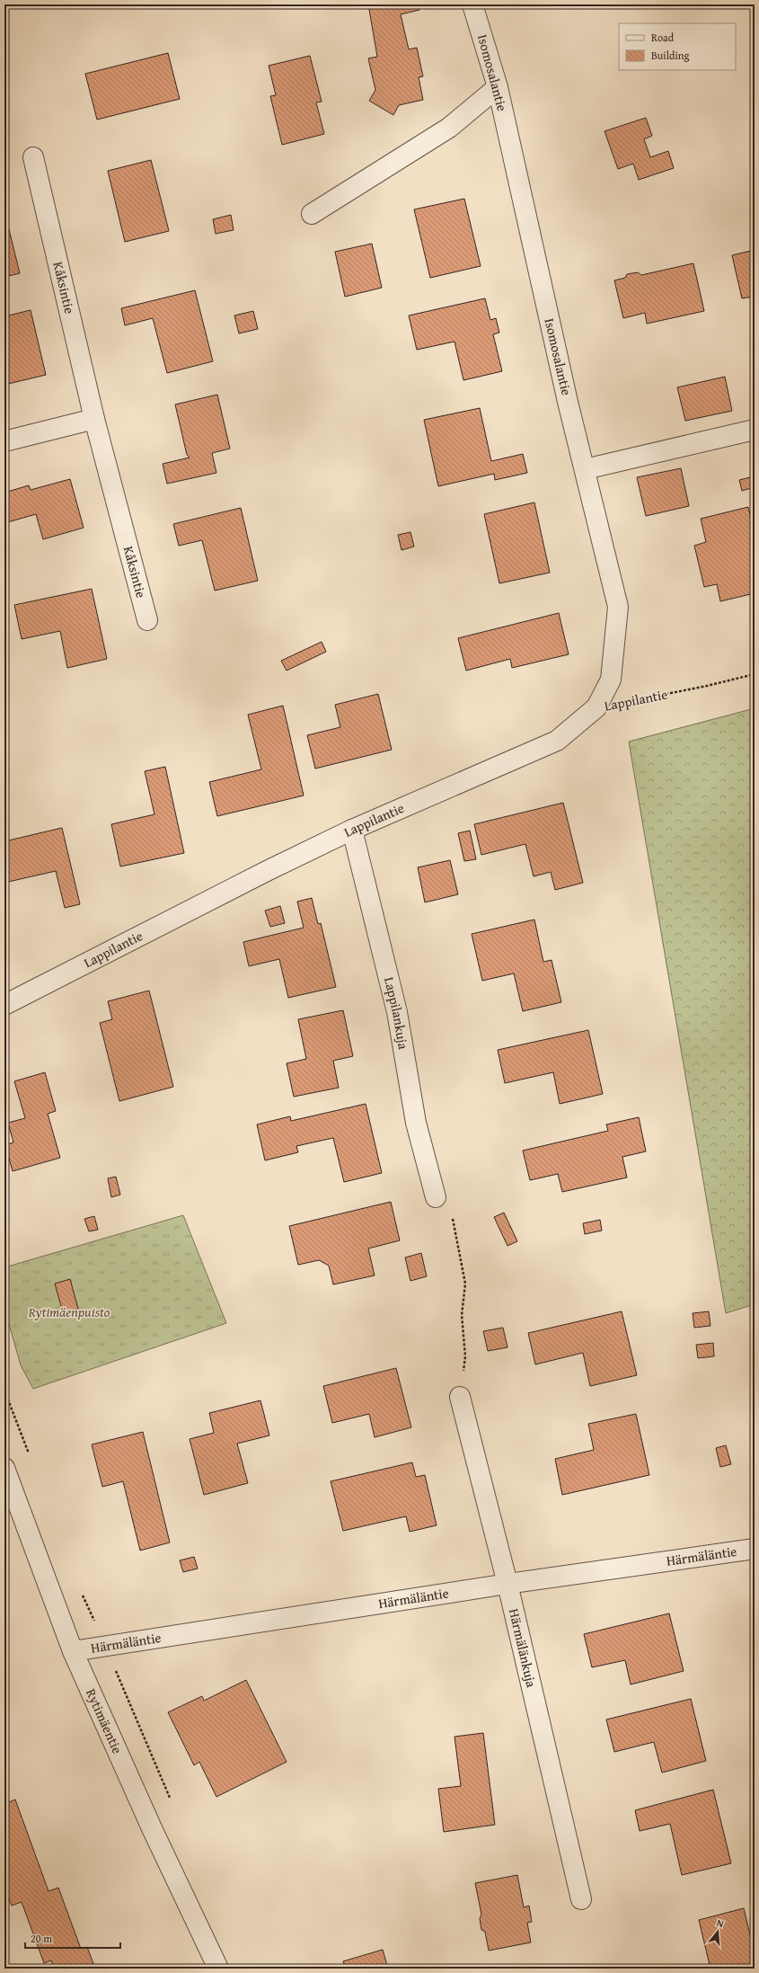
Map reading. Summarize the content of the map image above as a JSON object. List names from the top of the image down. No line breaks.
{"streets":{"street":["Isomosalantie","Kåksintie","Lappilantie","Lappilankuja","Härmäläntie","Härmälänkuja","Rytimäentie"]},"crossings":[["Isomosalantie","Lappilantie"],["Lappilantie","Lappilankuja"],["Härmäläntie","Härmälänkuja"],["Härmäläntie","Rytimäentie"]],"parks":["Rytimäenpuisto"],"legend":["Road","Building"],"scale_bar":"20 m","north":"top"}
